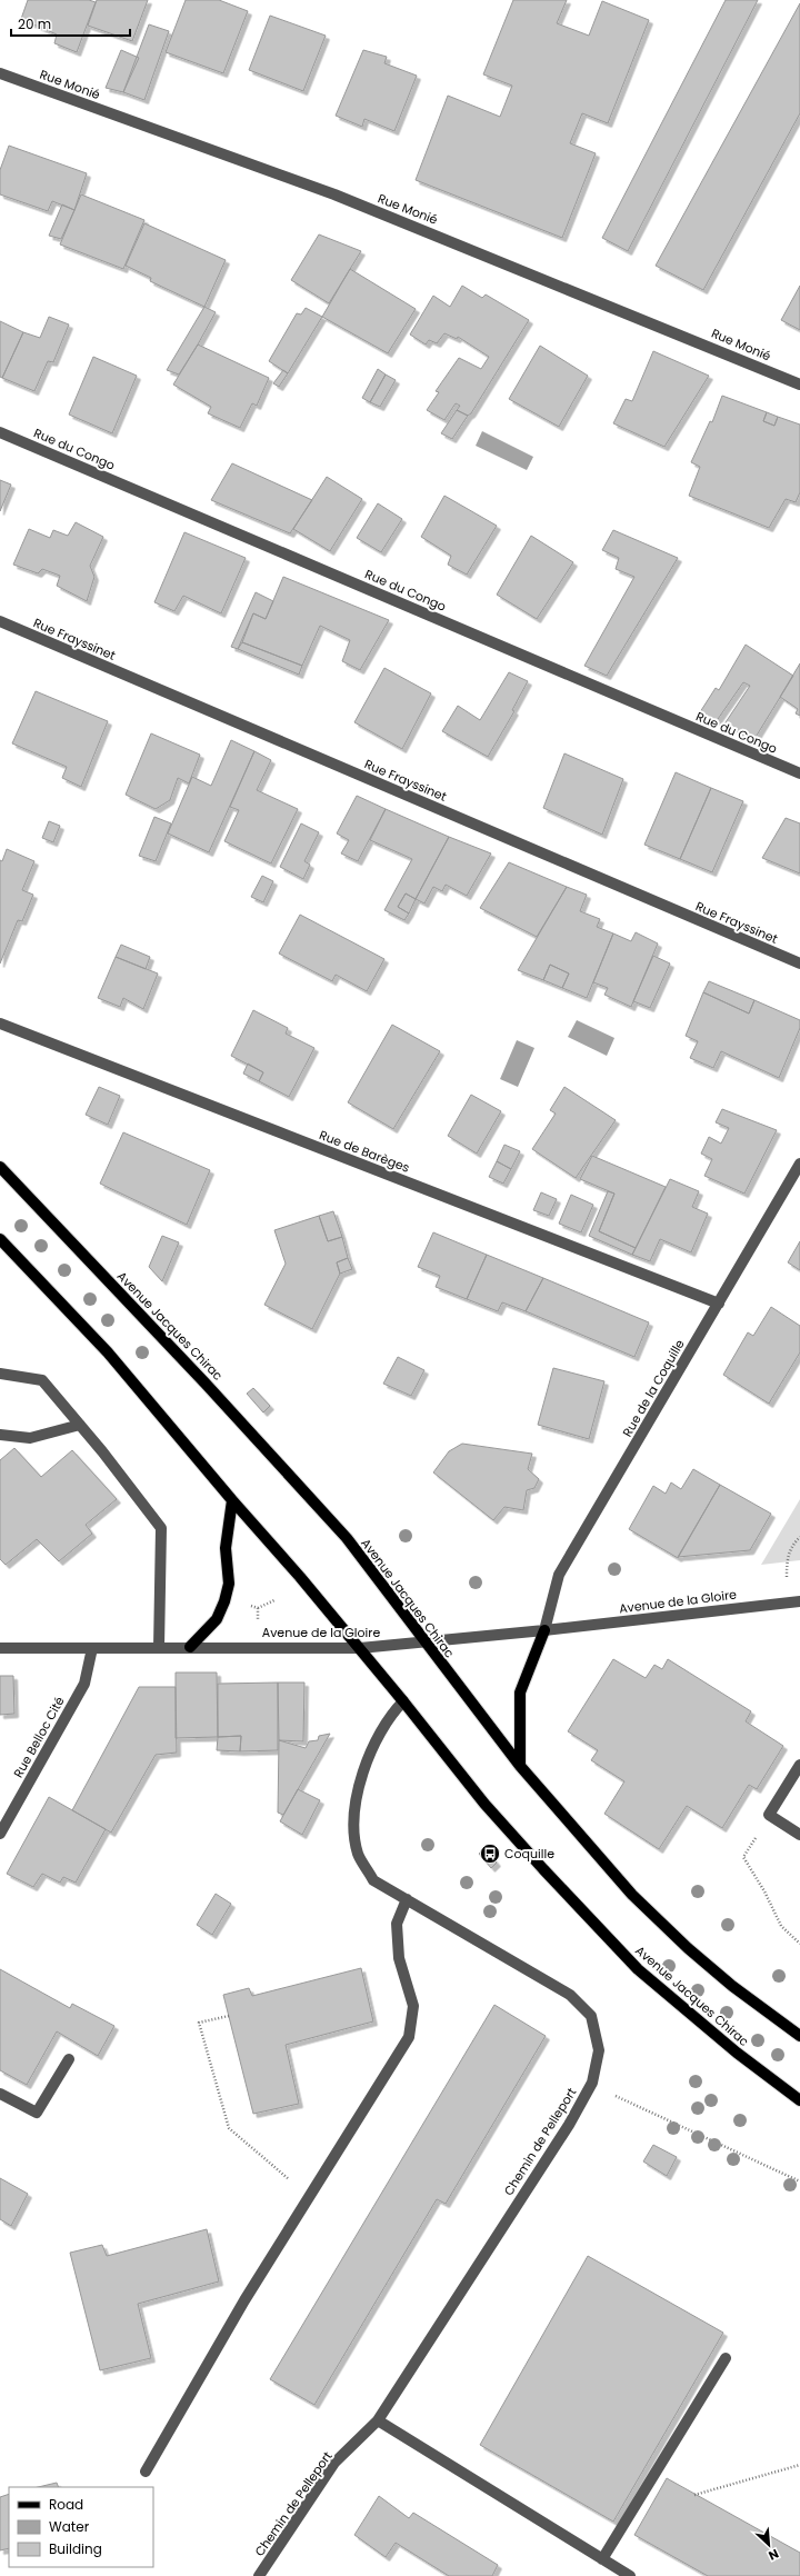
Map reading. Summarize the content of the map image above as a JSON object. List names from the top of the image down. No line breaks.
{"streets":{"main road":["Avenue Jacques Chirac"],"street":["Rue Monié","Rue du Congo","Rue Frayssinet","Rue de Barèges","Rue de la Coquille","Avenue de la Gloire","Rue Belloc Cité","Chemin de Pelleport"]},"crossings":[["Rue de Barèges","Rue de la Coquille"],["Avenue Jacques Chirac","Avenue de la Gloire"],["Avenue Jacques Chirac","Chemin de Pelleport"],["Rue de la Coquille","Avenue de la Gloire"],["Avenue de la Gloire","Rue Belloc Cité"]],"places":{"bus stop":["Coquille"]},"legend":["Road","Water","Building"],"scale_bar":"20 m","north":"bottom right"}
